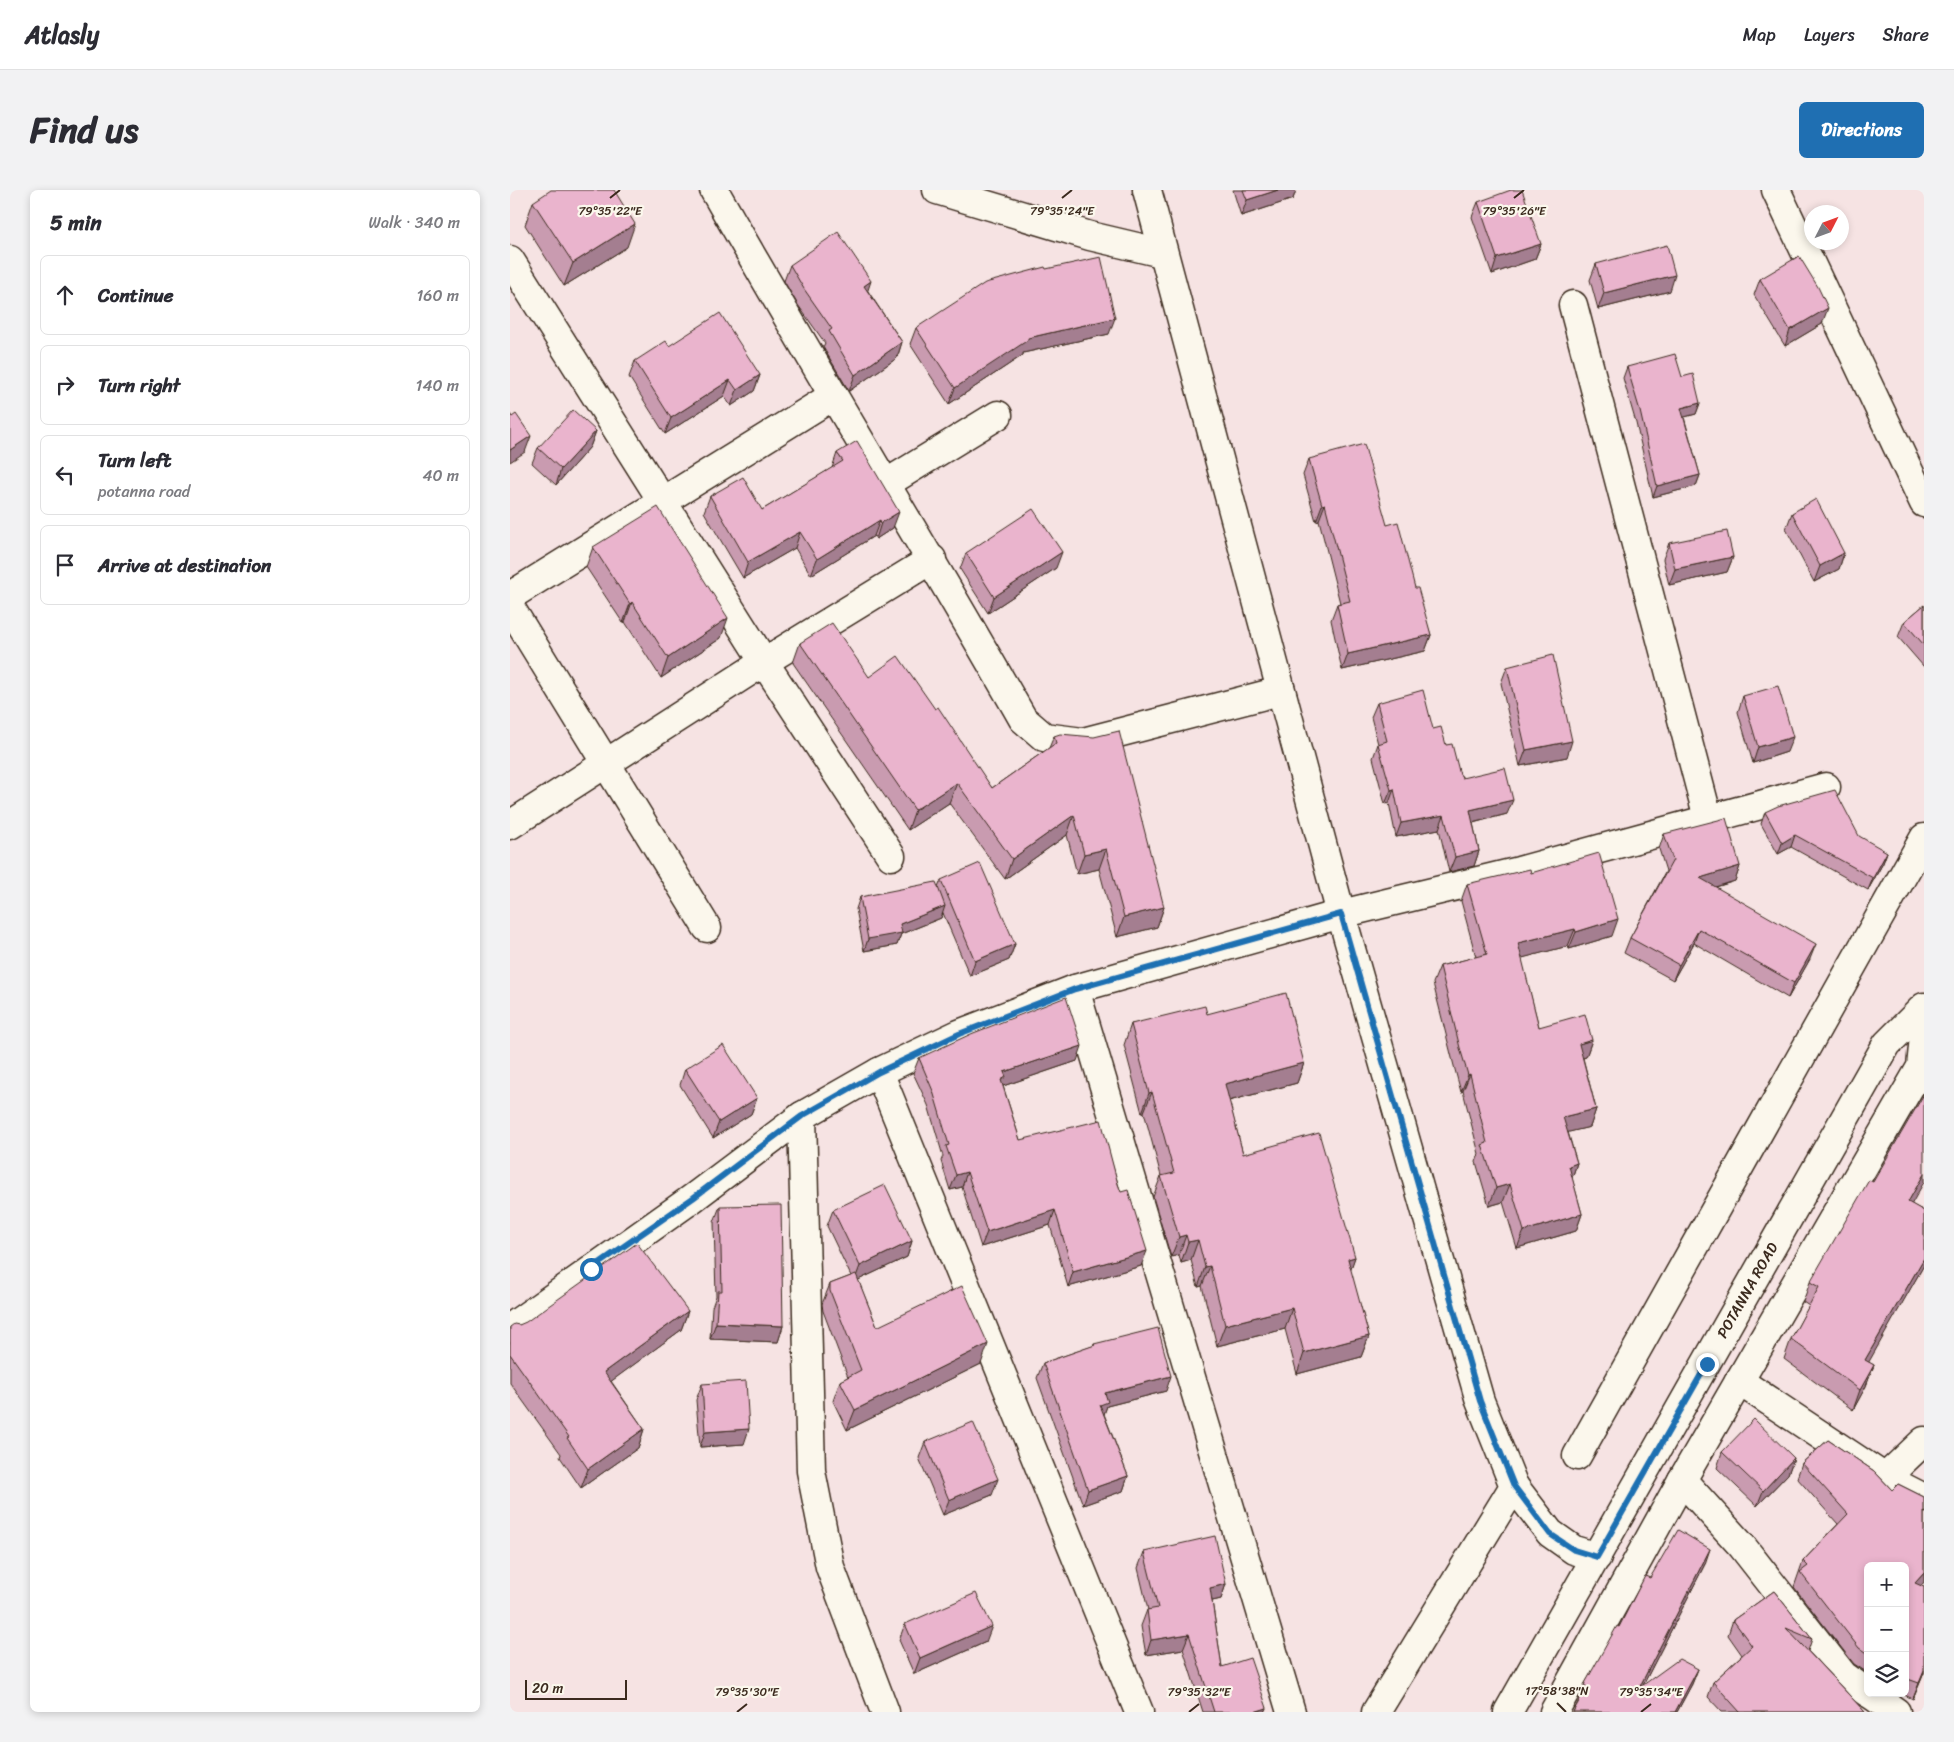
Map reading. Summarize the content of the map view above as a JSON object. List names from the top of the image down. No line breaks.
{"streets":{"street":["POTANNA ROAD"]},"scale_bar":"20 m","north":"top right","page":{"header":"Atlasly","nav":["Map","Layers","Share"],"title":"Find us","buttons":"Directions","heading":["5 min","Walk · 340 m"],"list":[["Continue","160 m"],["Turn right","140 m"],["Turn left","potanna road","40 m"],"Arrive at destination"],"map_buttons":["+","−"],"scale":"20 m"},"coordinates":["79°35'22\"E","79°35'24\"E","79°35'26\"E","17°58'38\"N","79°35'30\"E","79°35'32\"E","79°35'34\"E"]}
